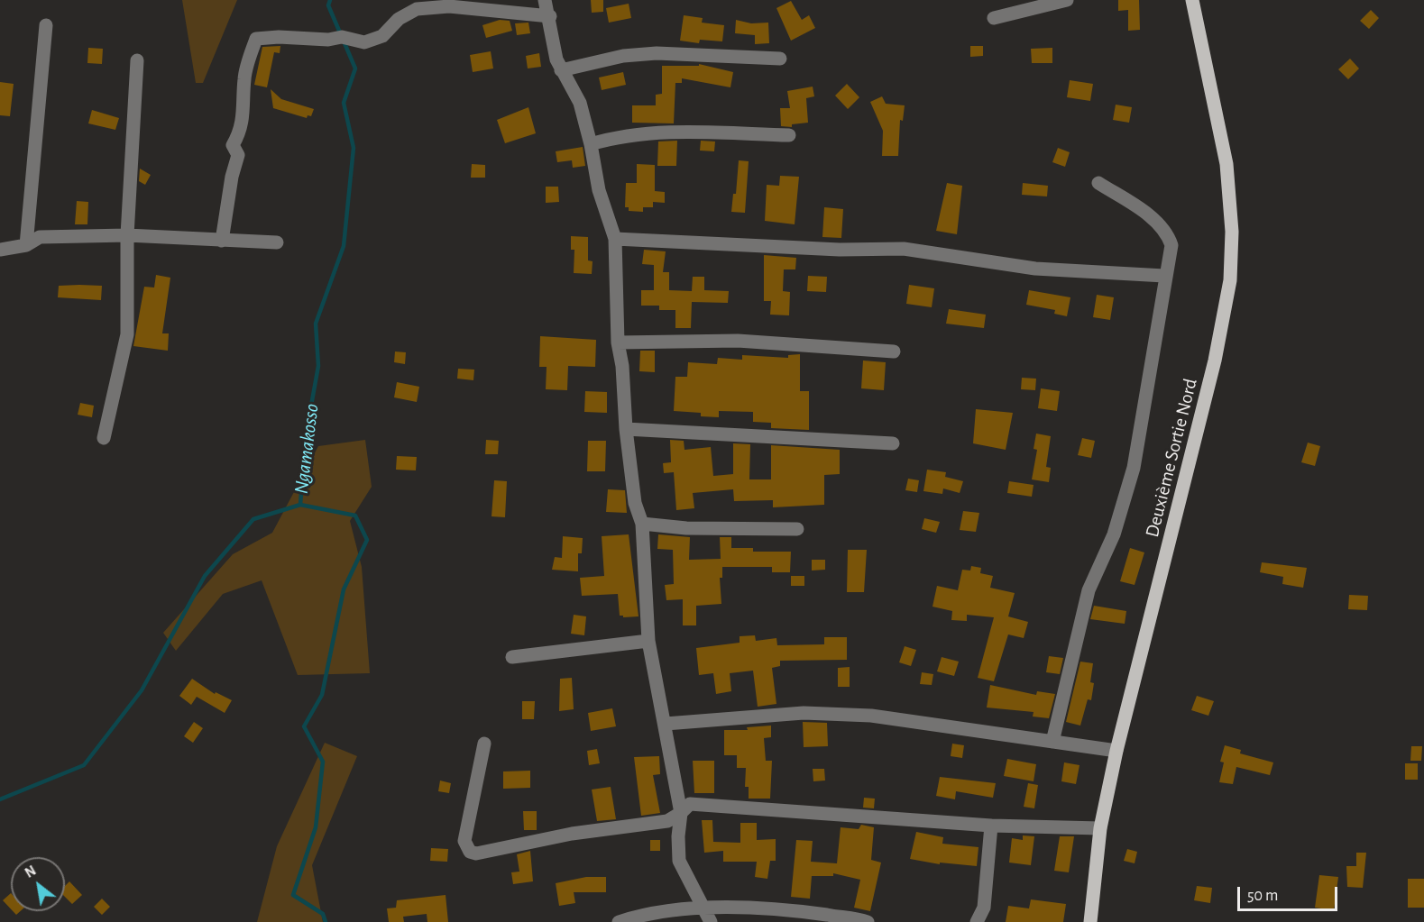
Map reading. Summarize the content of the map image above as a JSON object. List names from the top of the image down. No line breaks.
{"streets":{"main road":["Deuxième Sortie Nord"]},"water":["Ngamakosso"],"scale_bar":"50 m","north":"top left"}
